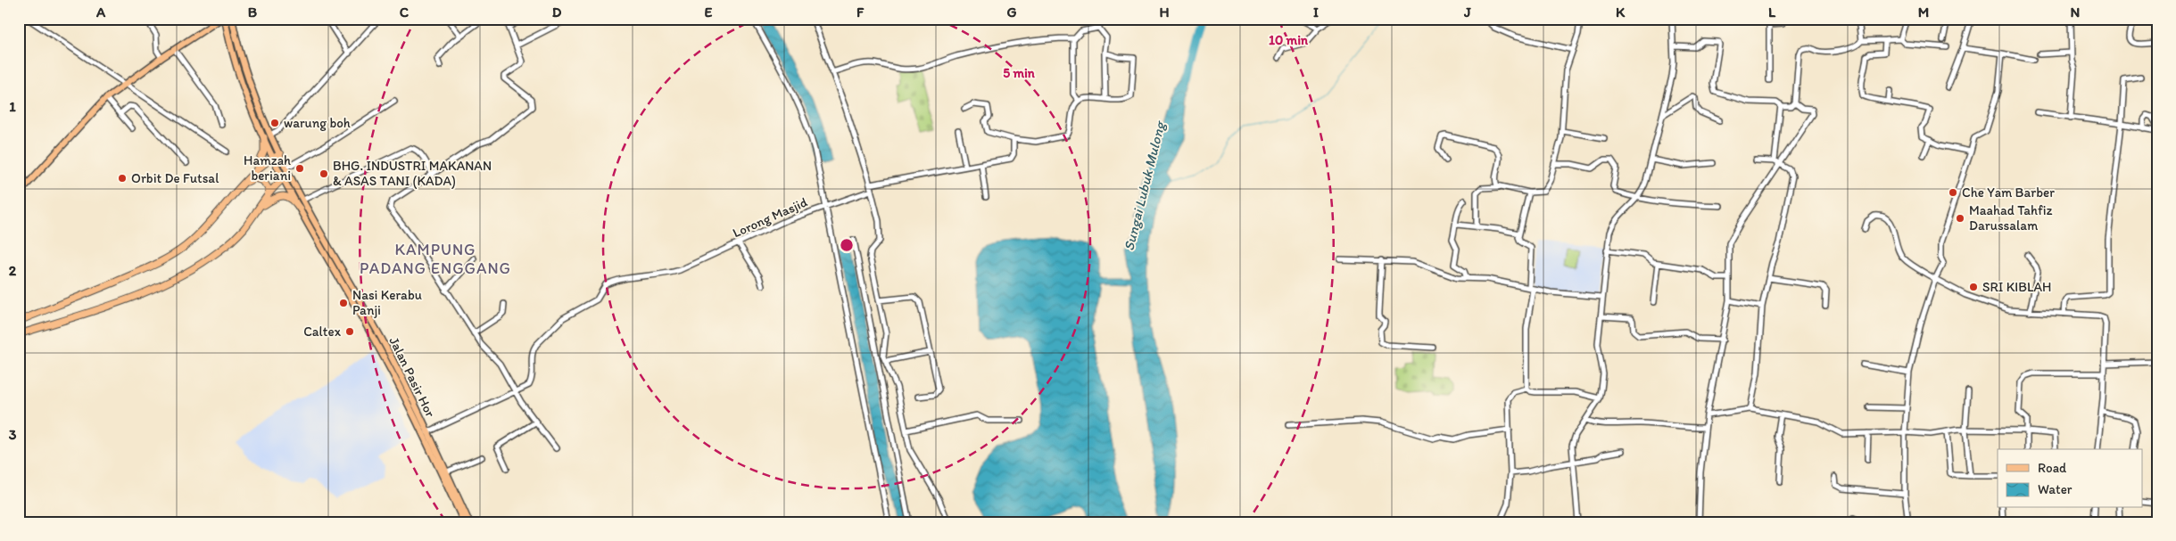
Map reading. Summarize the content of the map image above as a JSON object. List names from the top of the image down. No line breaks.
{"streets":{"main road":["Jalan Pasir Hor"],"street":["Lorong Masjid"]},"districts":["KAMPUNG PADANG ENGGANG"],"water":["Sungai Lubuk Mulong"],"places":["warung boh","Hamzah beriani","BHG. INDUSTRI MAKANAN & ASAS TANI (KADA)","Orbit De Futsal","Che Yam Barber","Maahad Tahfiz Darussalam","SRI KIBLAH","Nasi Kerabu Panji","Caltex"],"legend":["Road","Water"],"grid":{"columns":["A","B","C","D","E","F","G","H","I","J","K","L","M","N"],"rows":["1","2","3"]},"rings":["10 min","5 min"]}
